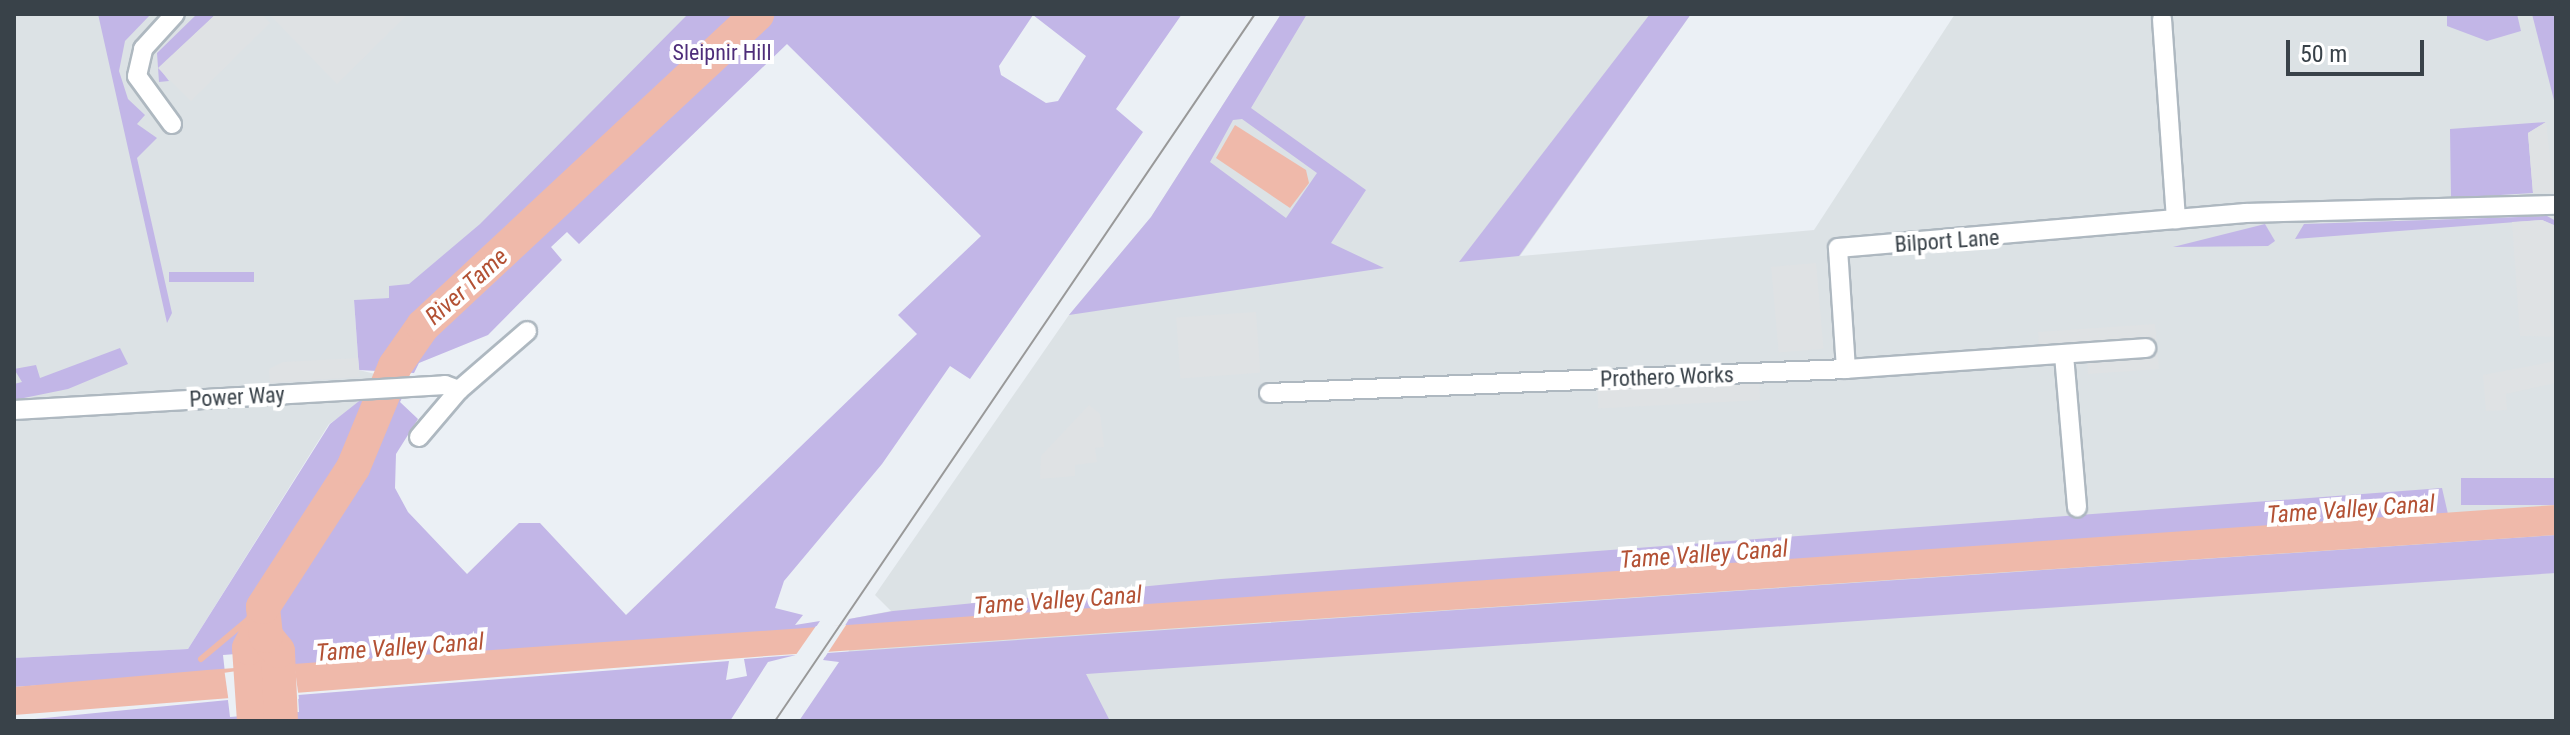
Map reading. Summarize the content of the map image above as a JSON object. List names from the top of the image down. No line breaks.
{"streets":{"street":["Bilport Lane","Prothero Works","Power Way"]},"crossings":[["Bilport Lane","Prothero Works"]],"water":["River Tame","Tame Valley Canal"],"parks":["Sleipnir Hill"],"scale_bar":"50 m"}
